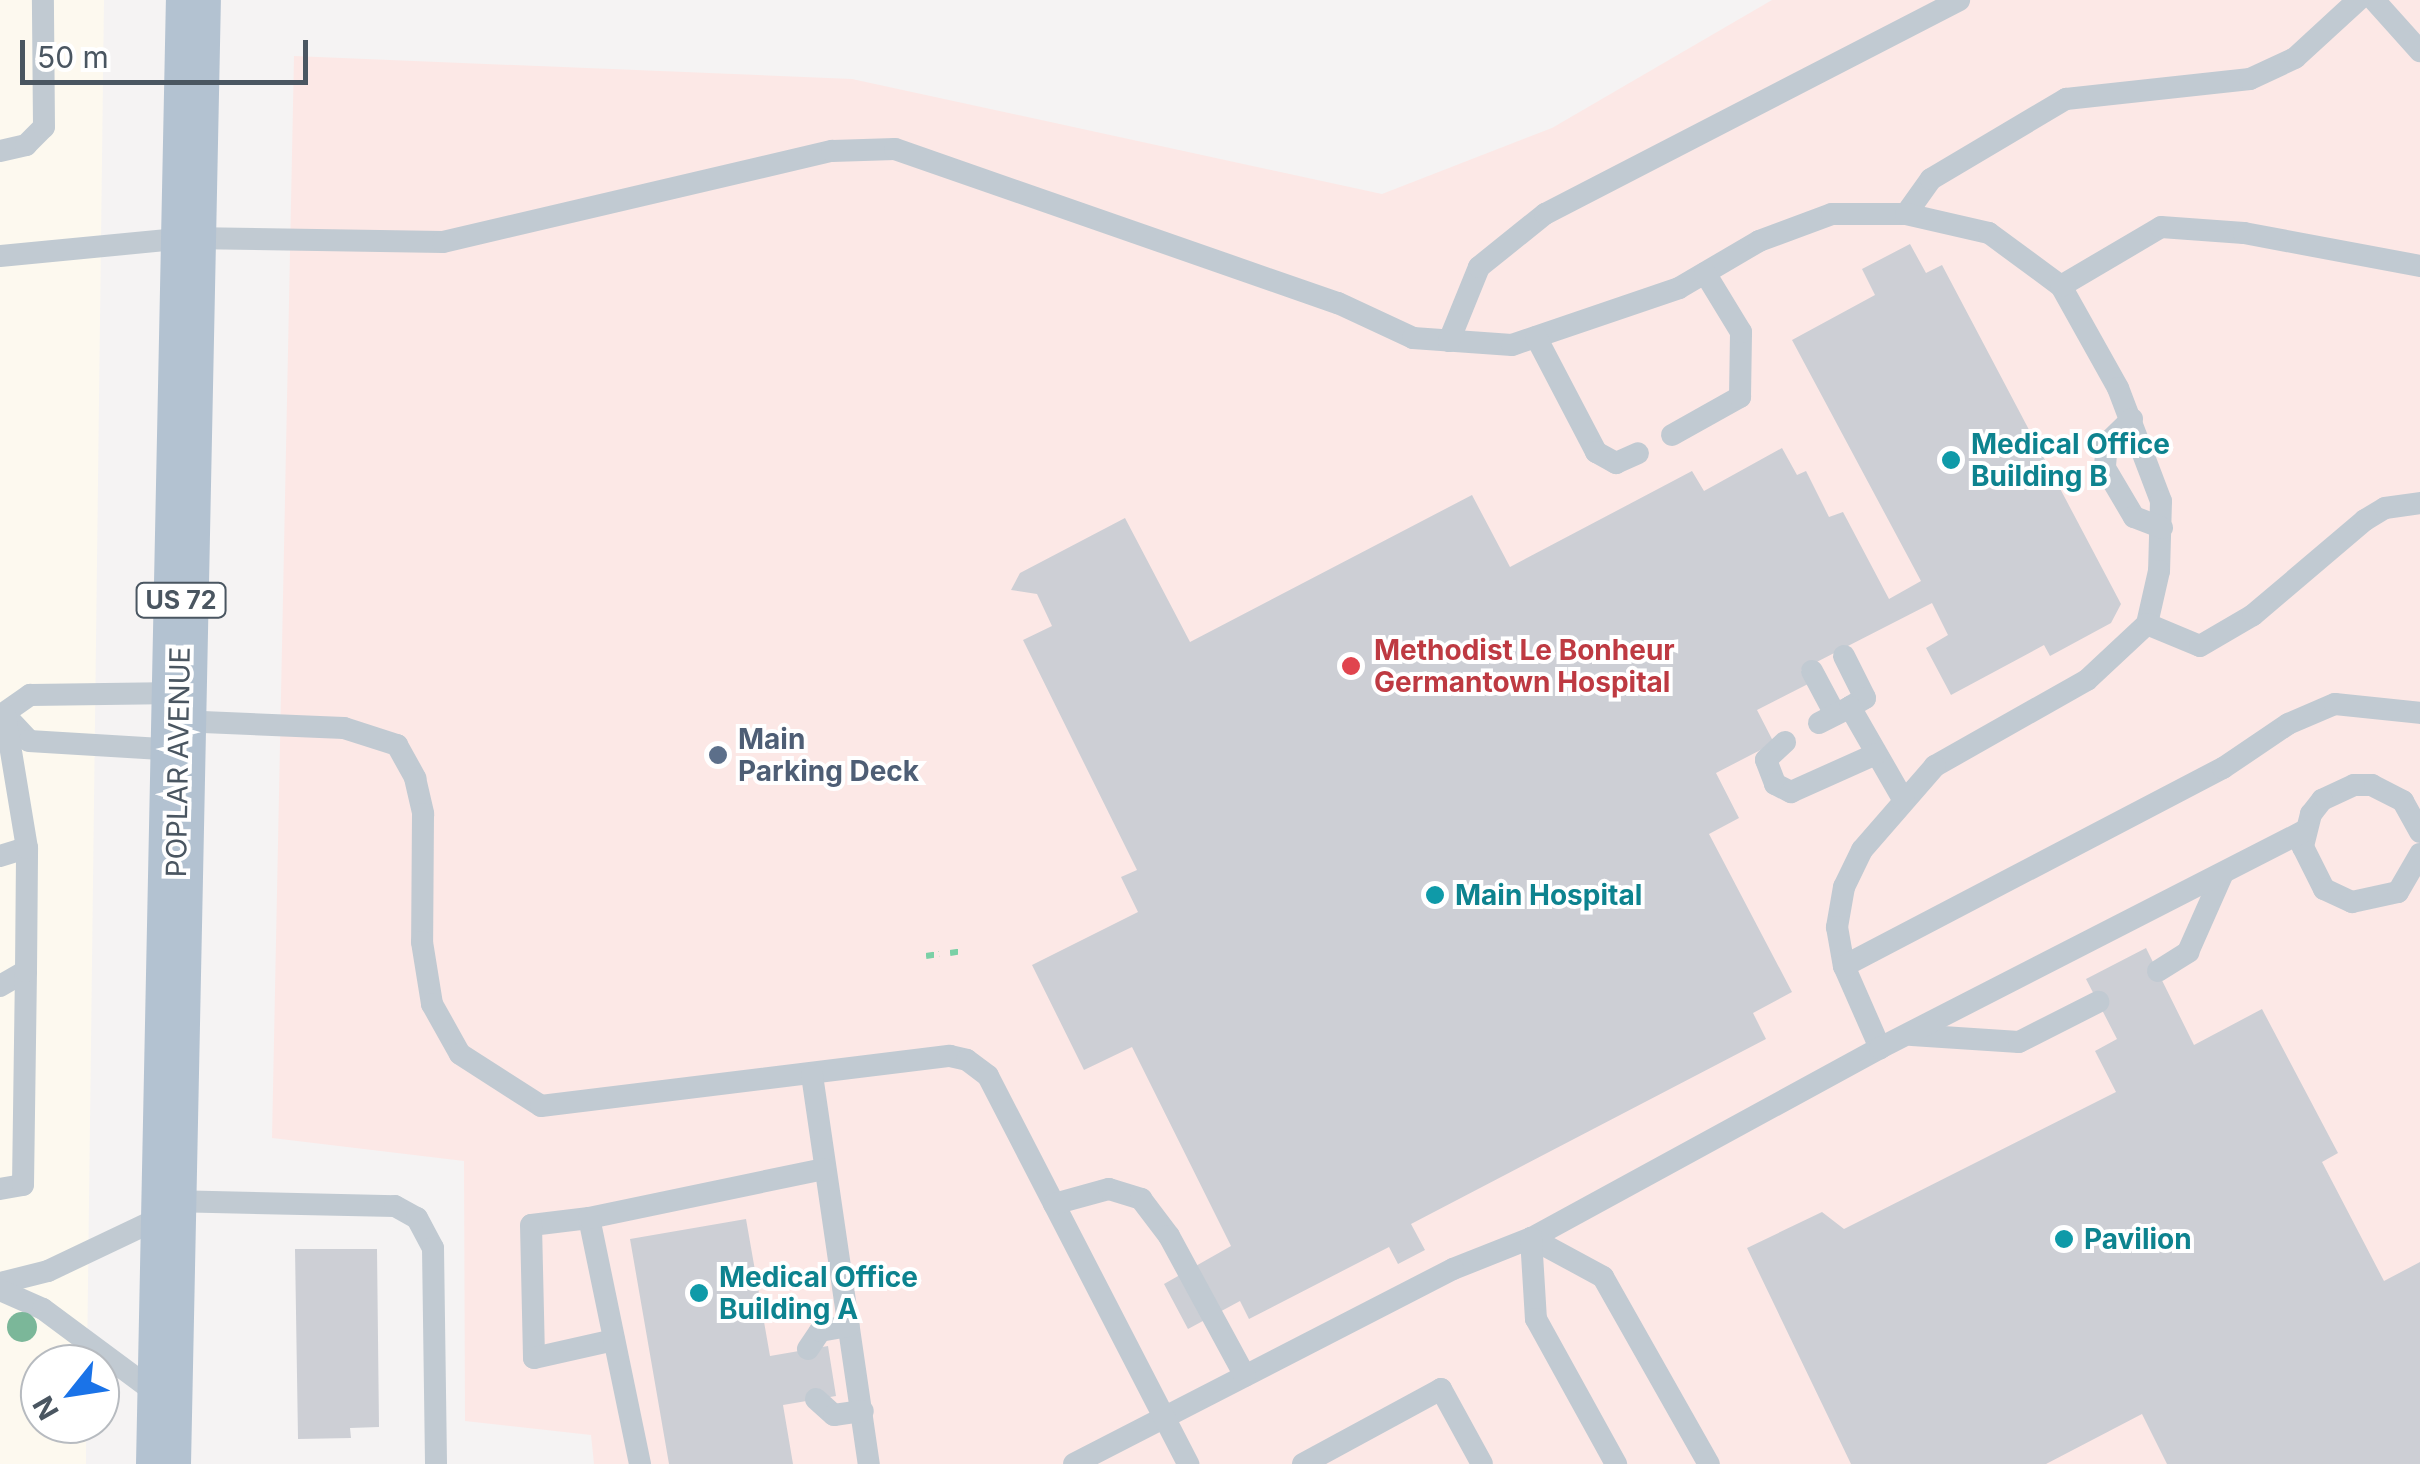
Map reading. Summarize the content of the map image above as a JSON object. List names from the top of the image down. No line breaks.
{"streets":{"main road":["US 72","POPLAR AVENUE"]},"places":["Medical Office Building B","Methodist Le Bonheur Germantown Hospital","Main Parking Deck","Main Hospital","Pavilion","Medical Office Building A"],"scale_bar":"50 m","north":"bottom left"}
